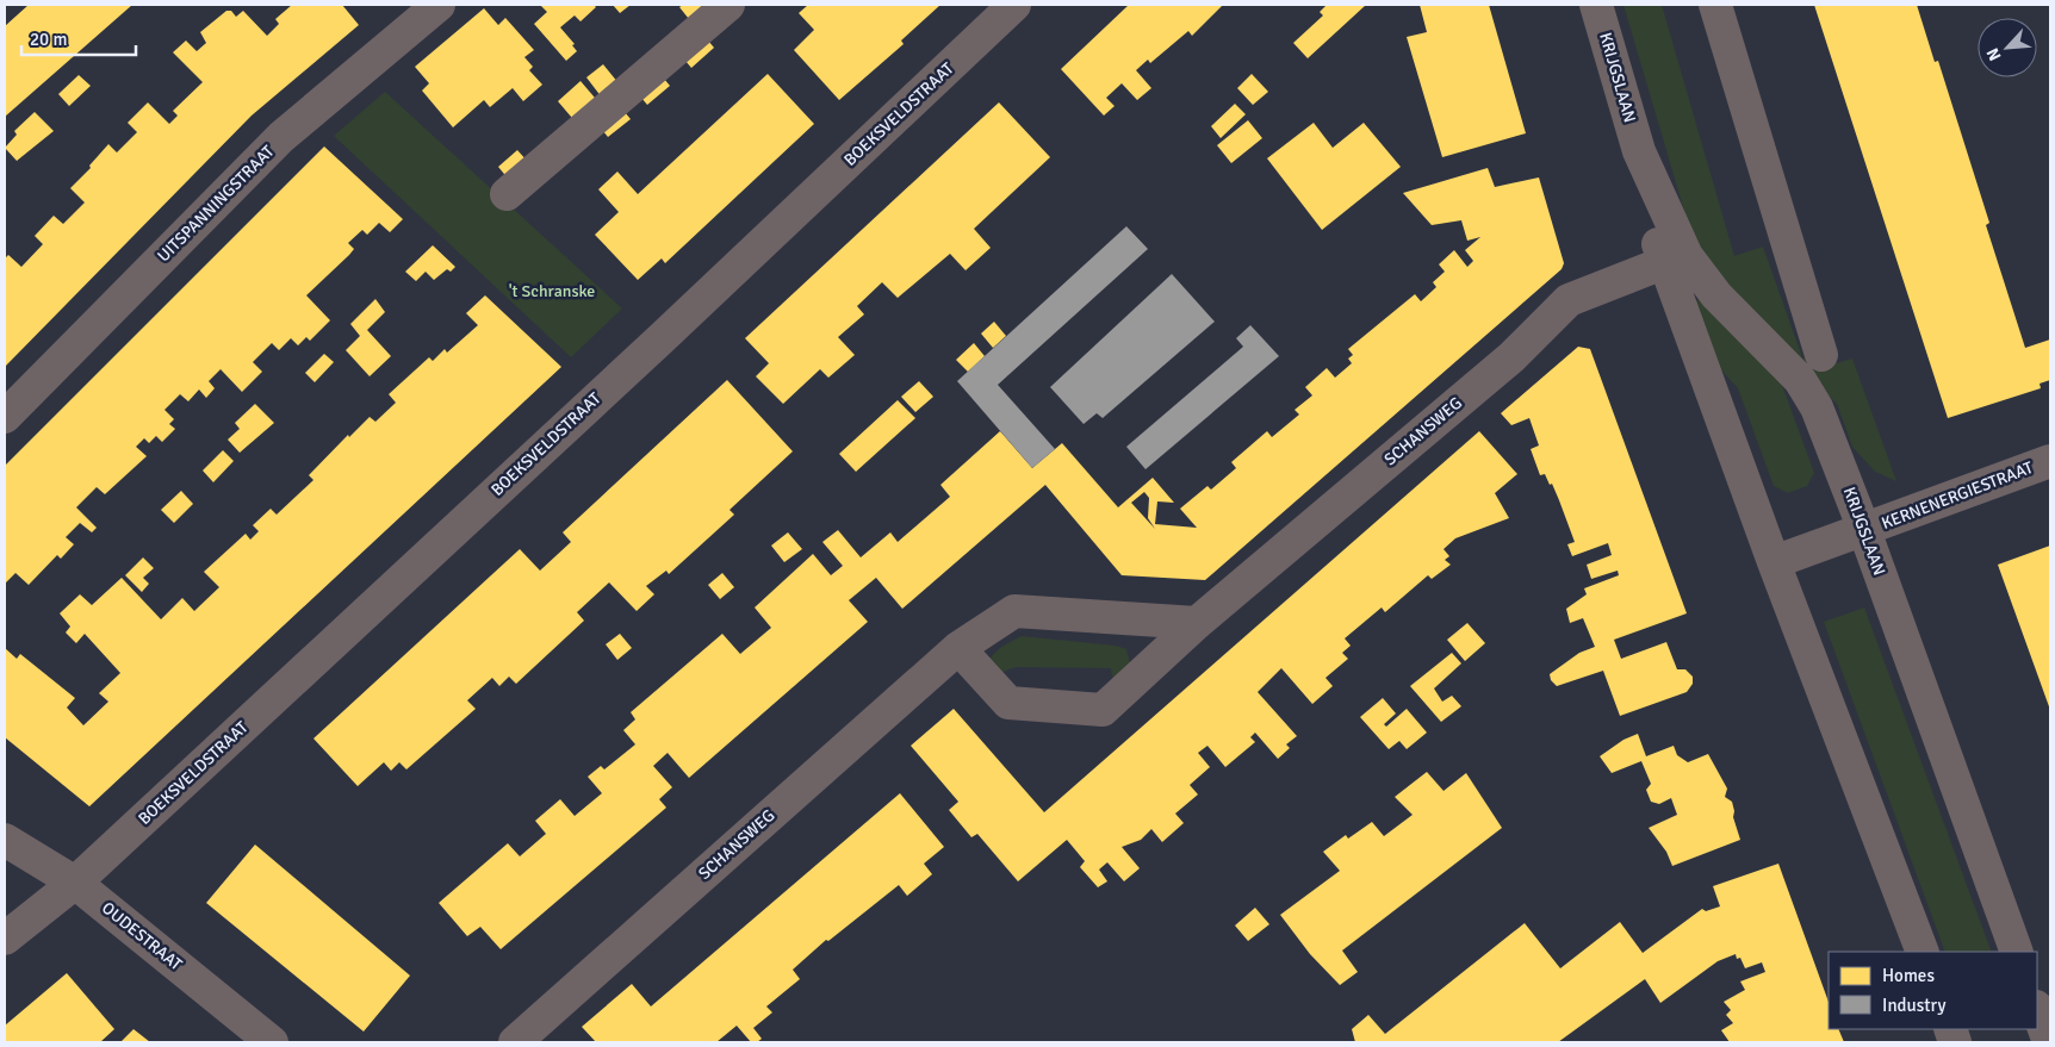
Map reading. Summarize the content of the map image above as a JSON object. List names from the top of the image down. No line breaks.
{"streets":{"street":["KRIJGSLAAN","BOEKSVELDSTRAAT","UITSPANNINGSTRAAT","SCHANSWEG","KERNENERGIESTRAAT","OUDESTRAAT"]},"crossings":[["KRIJGSLAAN","SCHANSWEG"],["KRIJGSLAAN","KERNENERGIESTRAAT"],["BOEKSVELDSTRAAT","OUDESTRAAT"]],"parks":["'t Schranske"],"legend":["Homes","Industry"],"scale_bar":"20 m","north":"bottom left"}
